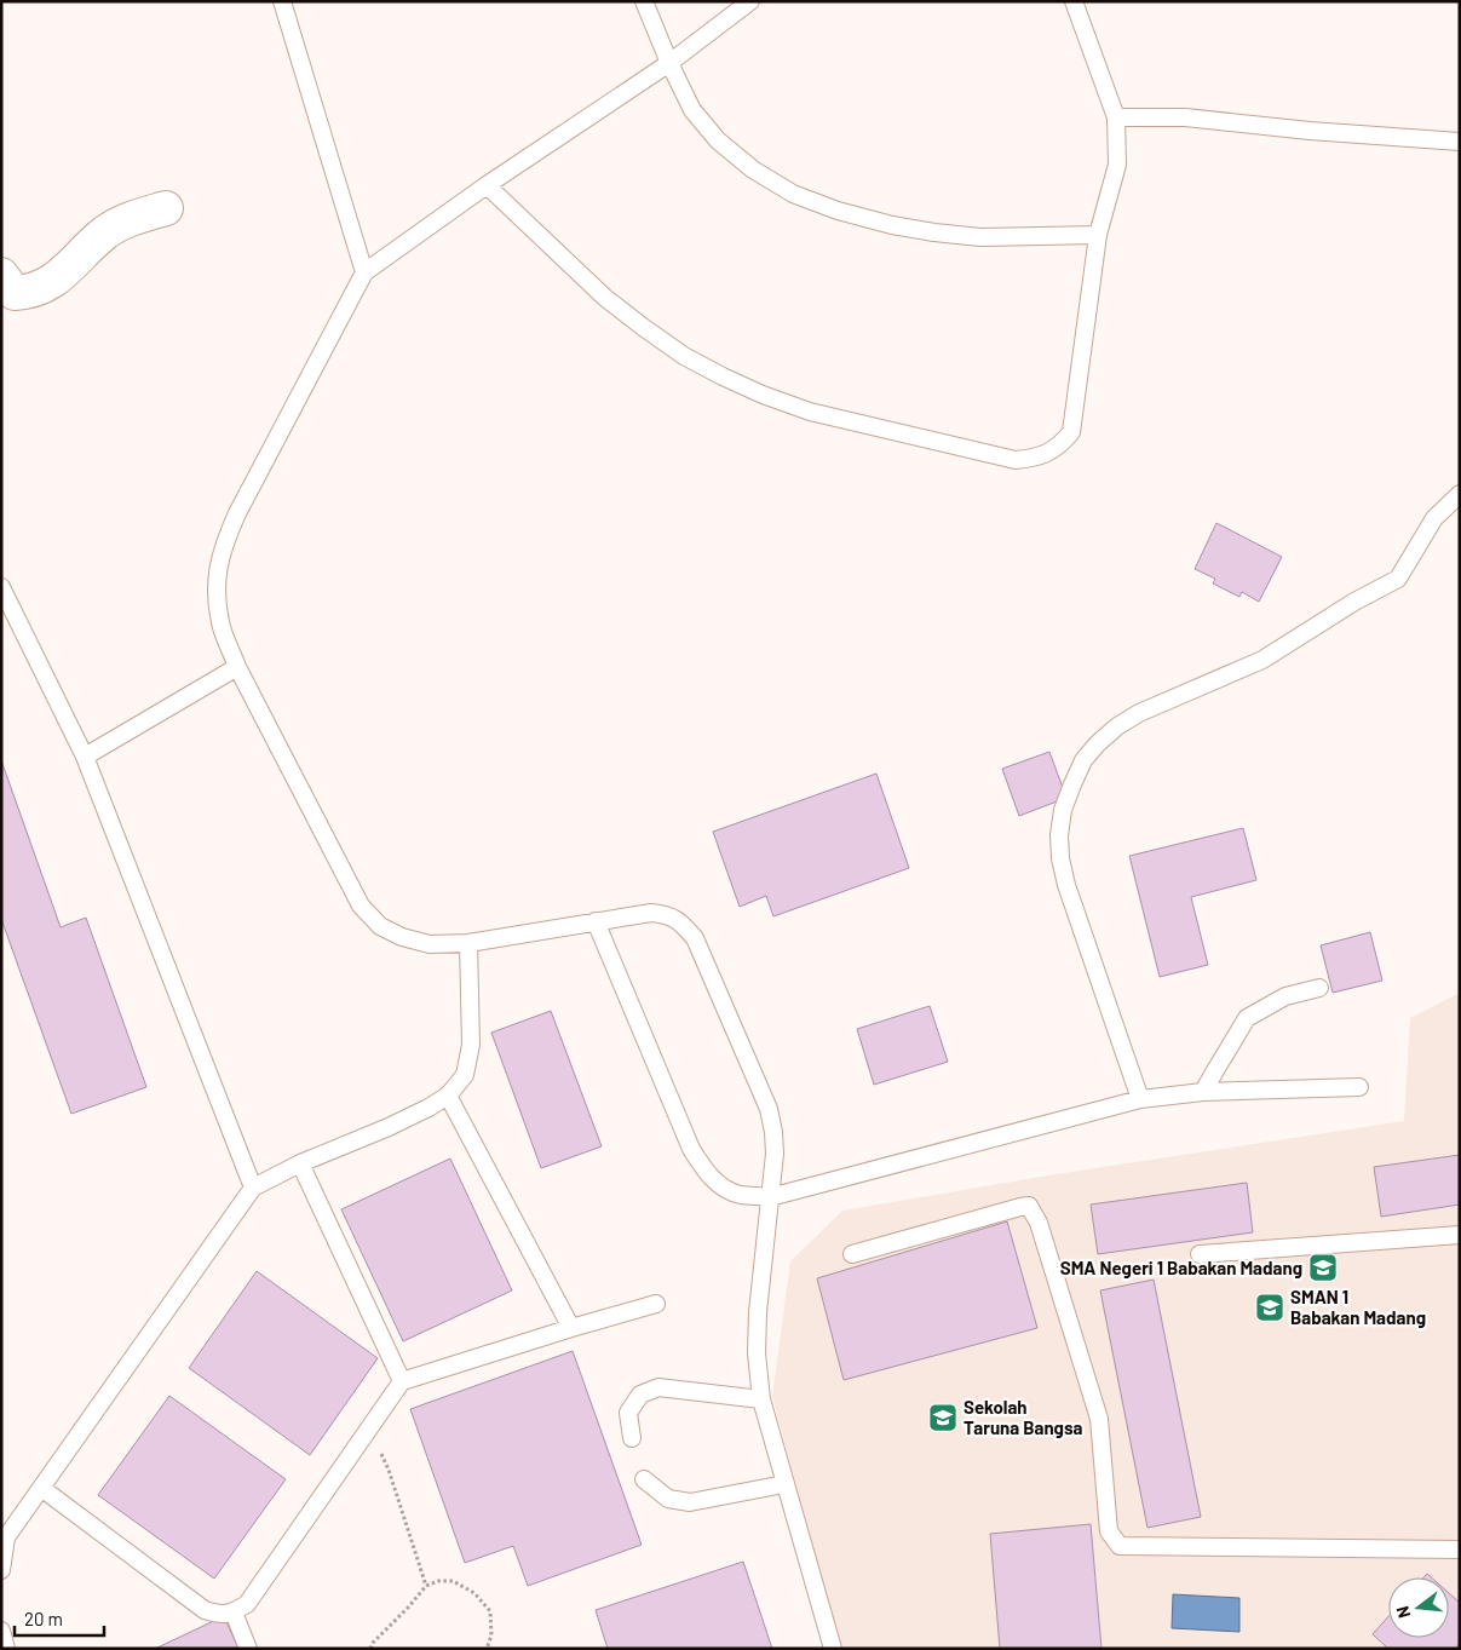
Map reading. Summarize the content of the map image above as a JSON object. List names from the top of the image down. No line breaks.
{"places":{"school or university":["SMA Negeri 1 Babakan Madang","SMAN 1 Babakan Madang","Sekolah Taruna Bangsa"]},"scale_bar":"20 m","north":"left"}
